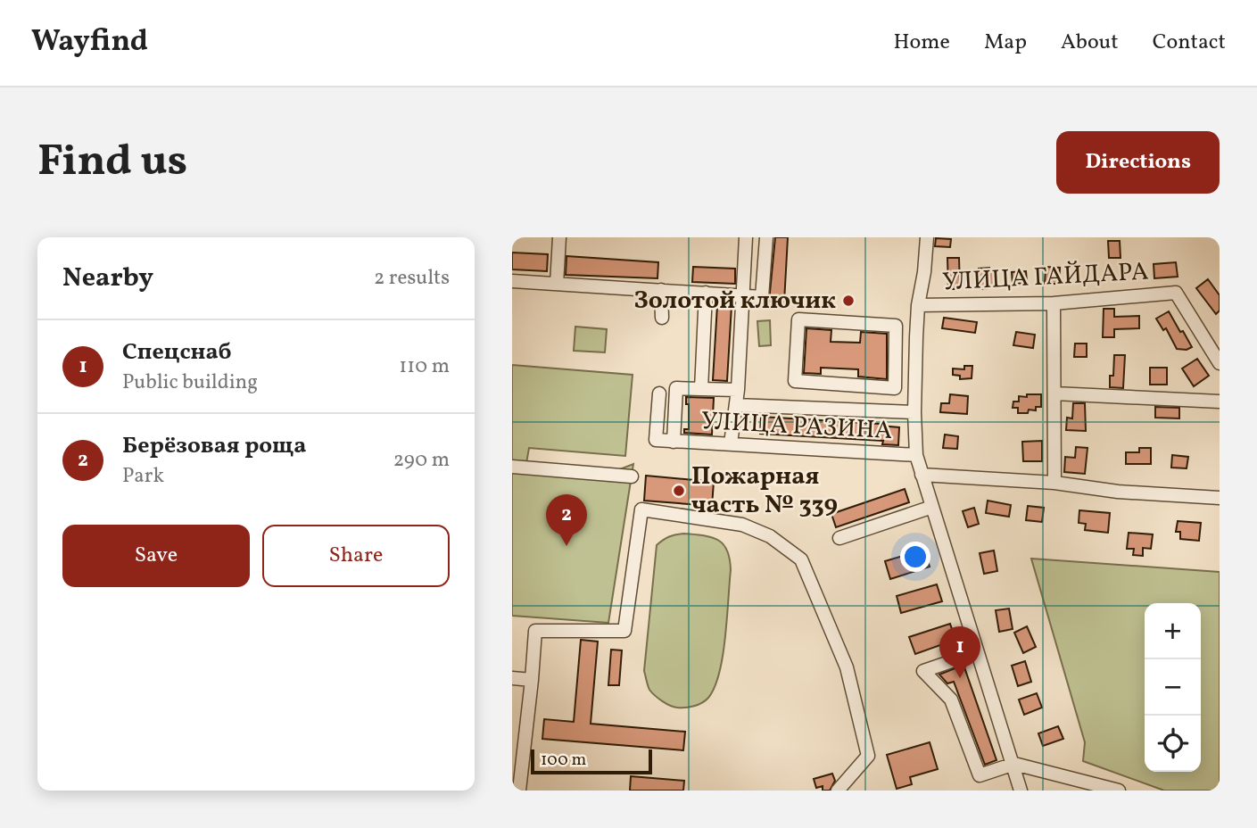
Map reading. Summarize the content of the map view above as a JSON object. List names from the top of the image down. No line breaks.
{"streets":{"street":["УЛИЦА ГАЙДАРА","УЛИЦА РАЗИНА"]},"places":["Золотой ключик","Пожарная часть № 339"],"scale_bar":"100 m","page":{"header":"Wayfind","nav":["Home","Map","About","Contact"],"buttons":["Directions",["Save","Share"]],"title":"Find us","heading":["Nearby","2 results"],"list":[{"mark":"1","name":"Спецснаб","note":"Public building","value":"110 m"},{"mark":"2","name":"Берёзовая роща","note":"Park","value":"290 m"}],"pins":["2","1"],"map_buttons":["+","−"],"scale":"100 m"}}
